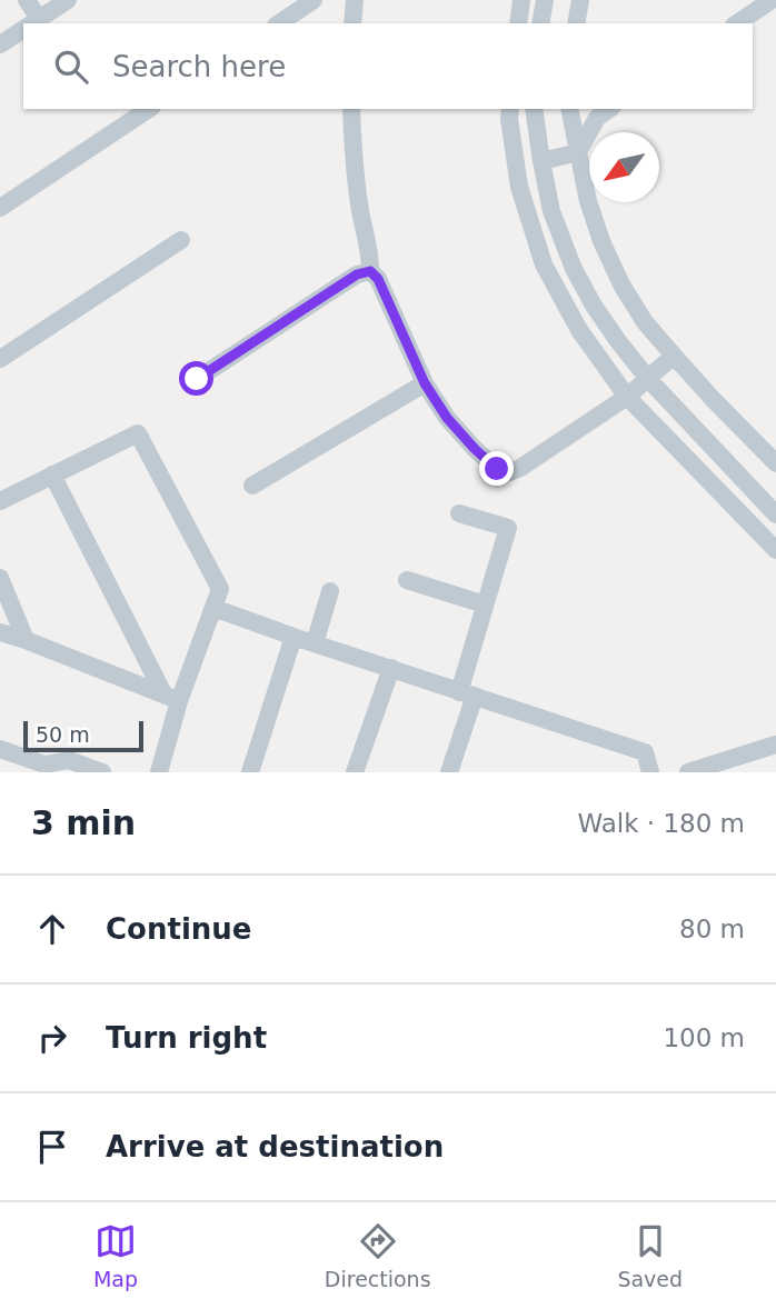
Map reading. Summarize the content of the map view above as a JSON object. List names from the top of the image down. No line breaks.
{"scale_bar":"50 m","north":"bottom left","page":{"search":"Search here","scale":"50 m","heading":["3 min","Walk · 180 m"],"list":[["Continue","80 m"],["Turn right","100 m"],"Arrive at destination"],"nav":["Map","Directions","Saved"]}}
